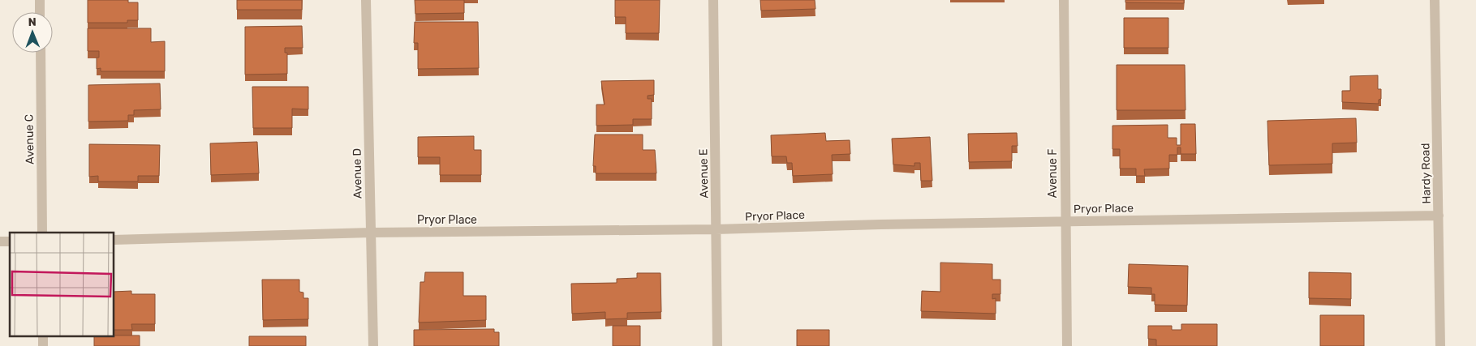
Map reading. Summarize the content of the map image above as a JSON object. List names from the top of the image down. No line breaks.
{"streets":{"street":["Avenue C","Avenue D","Avenue E","Avenue F","Hardy Road","Pryor Place"]},"crossings":[["Avenue D","Pryor Place"],["Avenue E","Pryor Place"],["Avenue F","Pryor Place"],["Hardy Road","Pryor Place"]],"north":"top"}
